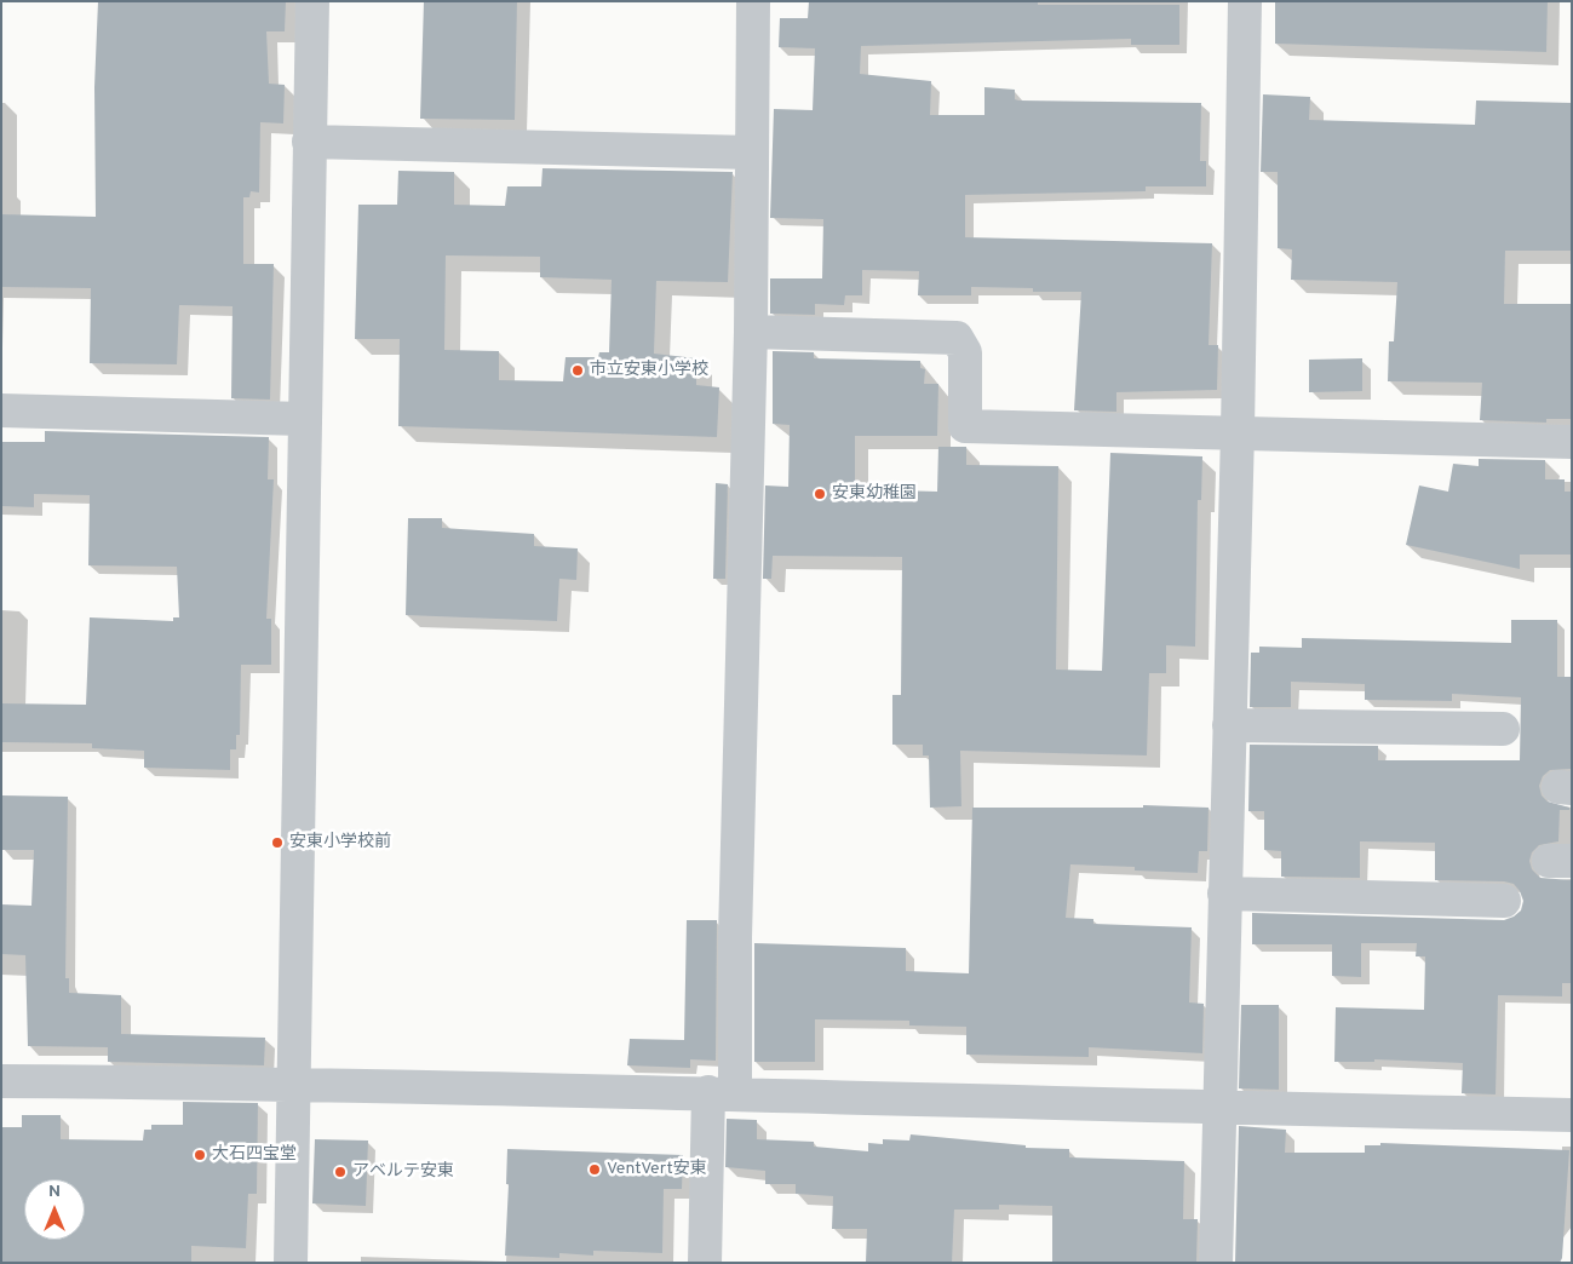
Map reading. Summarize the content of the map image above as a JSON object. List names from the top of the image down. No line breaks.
{"places":["市立安東小学校","安東幼稚園","安東小学校前","大石四宝堂","VentVert安東","アベルテ安東"],"north":"top"}
